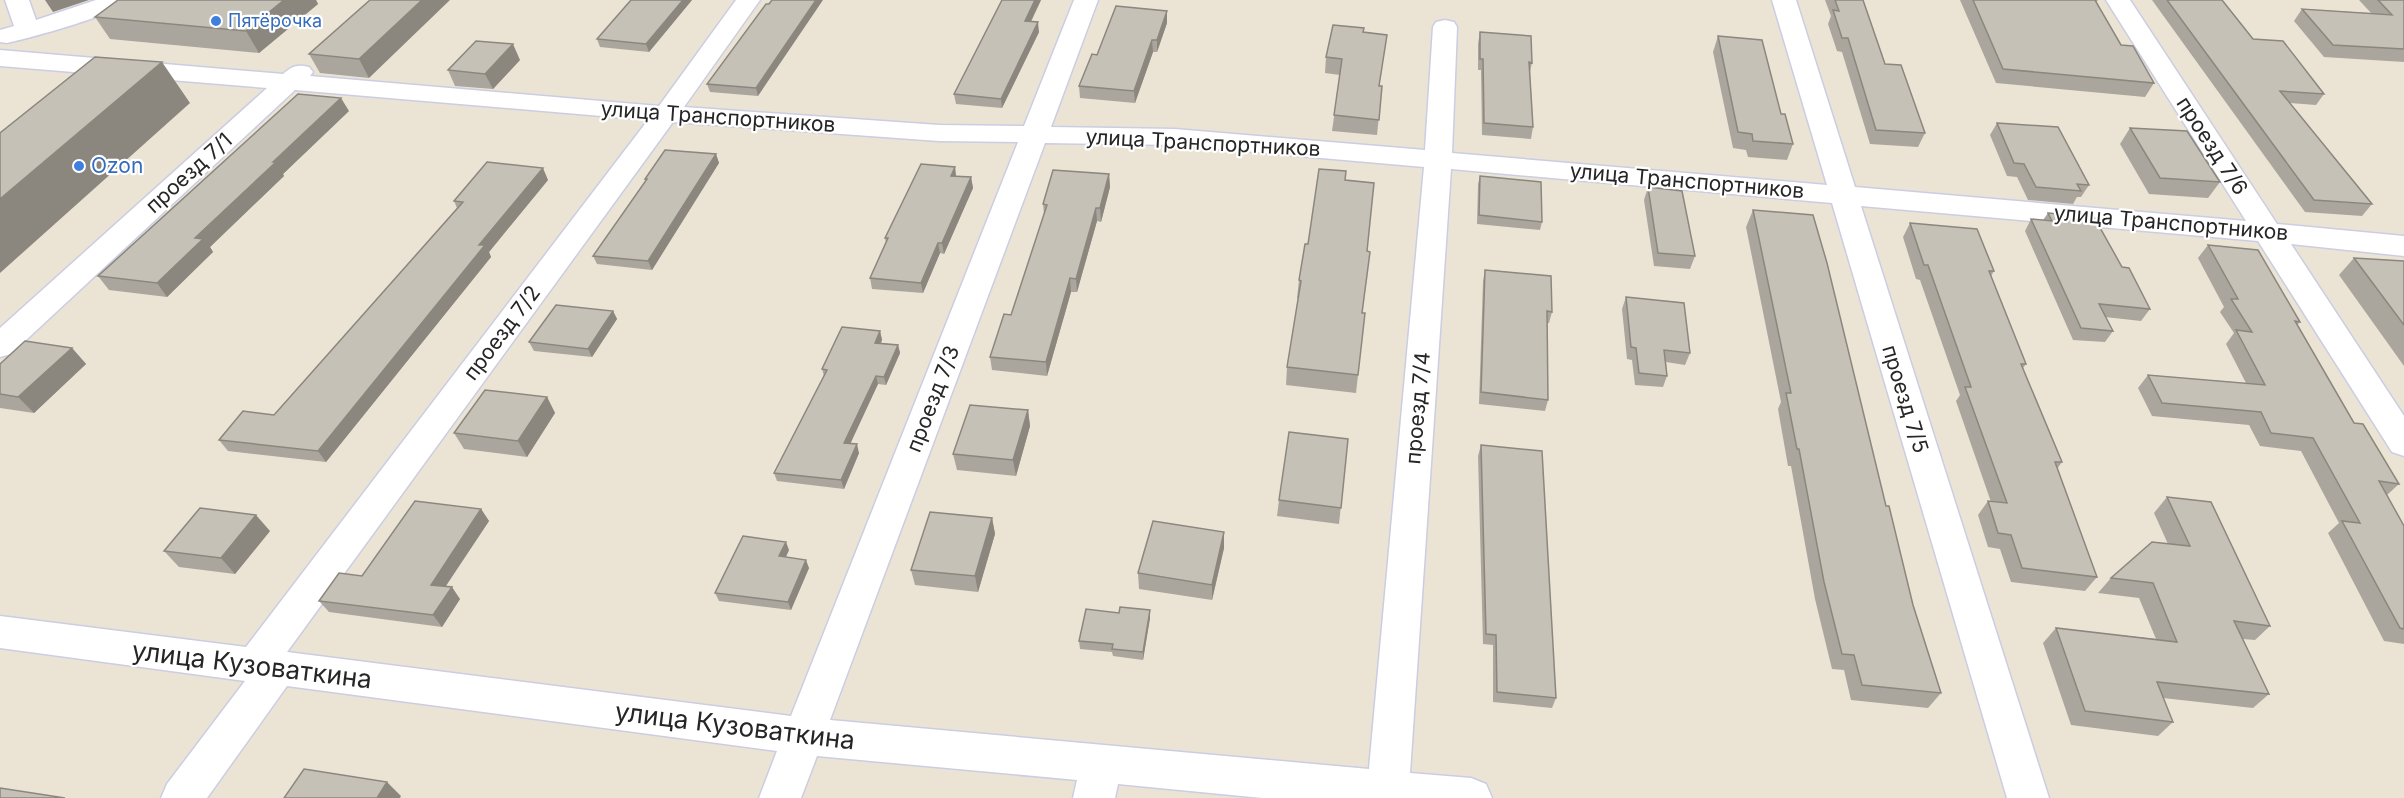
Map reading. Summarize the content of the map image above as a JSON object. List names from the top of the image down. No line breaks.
{"streets":{"street":["улица Транспортников","проезд 7/6","проезд 7/1","проезд 7/2","проезд 7/3","проезд 7/5","проезд 7/4","улица Кузоваткина"]},"crossings":[["улица Транспортников","проезд 7/6"],["улица Транспортников","проезд 7/1"],["улица Транспортников","проезд 7/2"],["улица Транспортников","проезд 7/3"],["улица Транспортников","проезд 7/5"],["улица Транспортников","проезд 7/4"],["проезд 7/2","улица Кузоваткина"],["проезд 7/3","улица Кузоваткина"],["проезд 7/4","улица Кузоваткина"]],"places":["Пятёрочка","Ozon"]}
